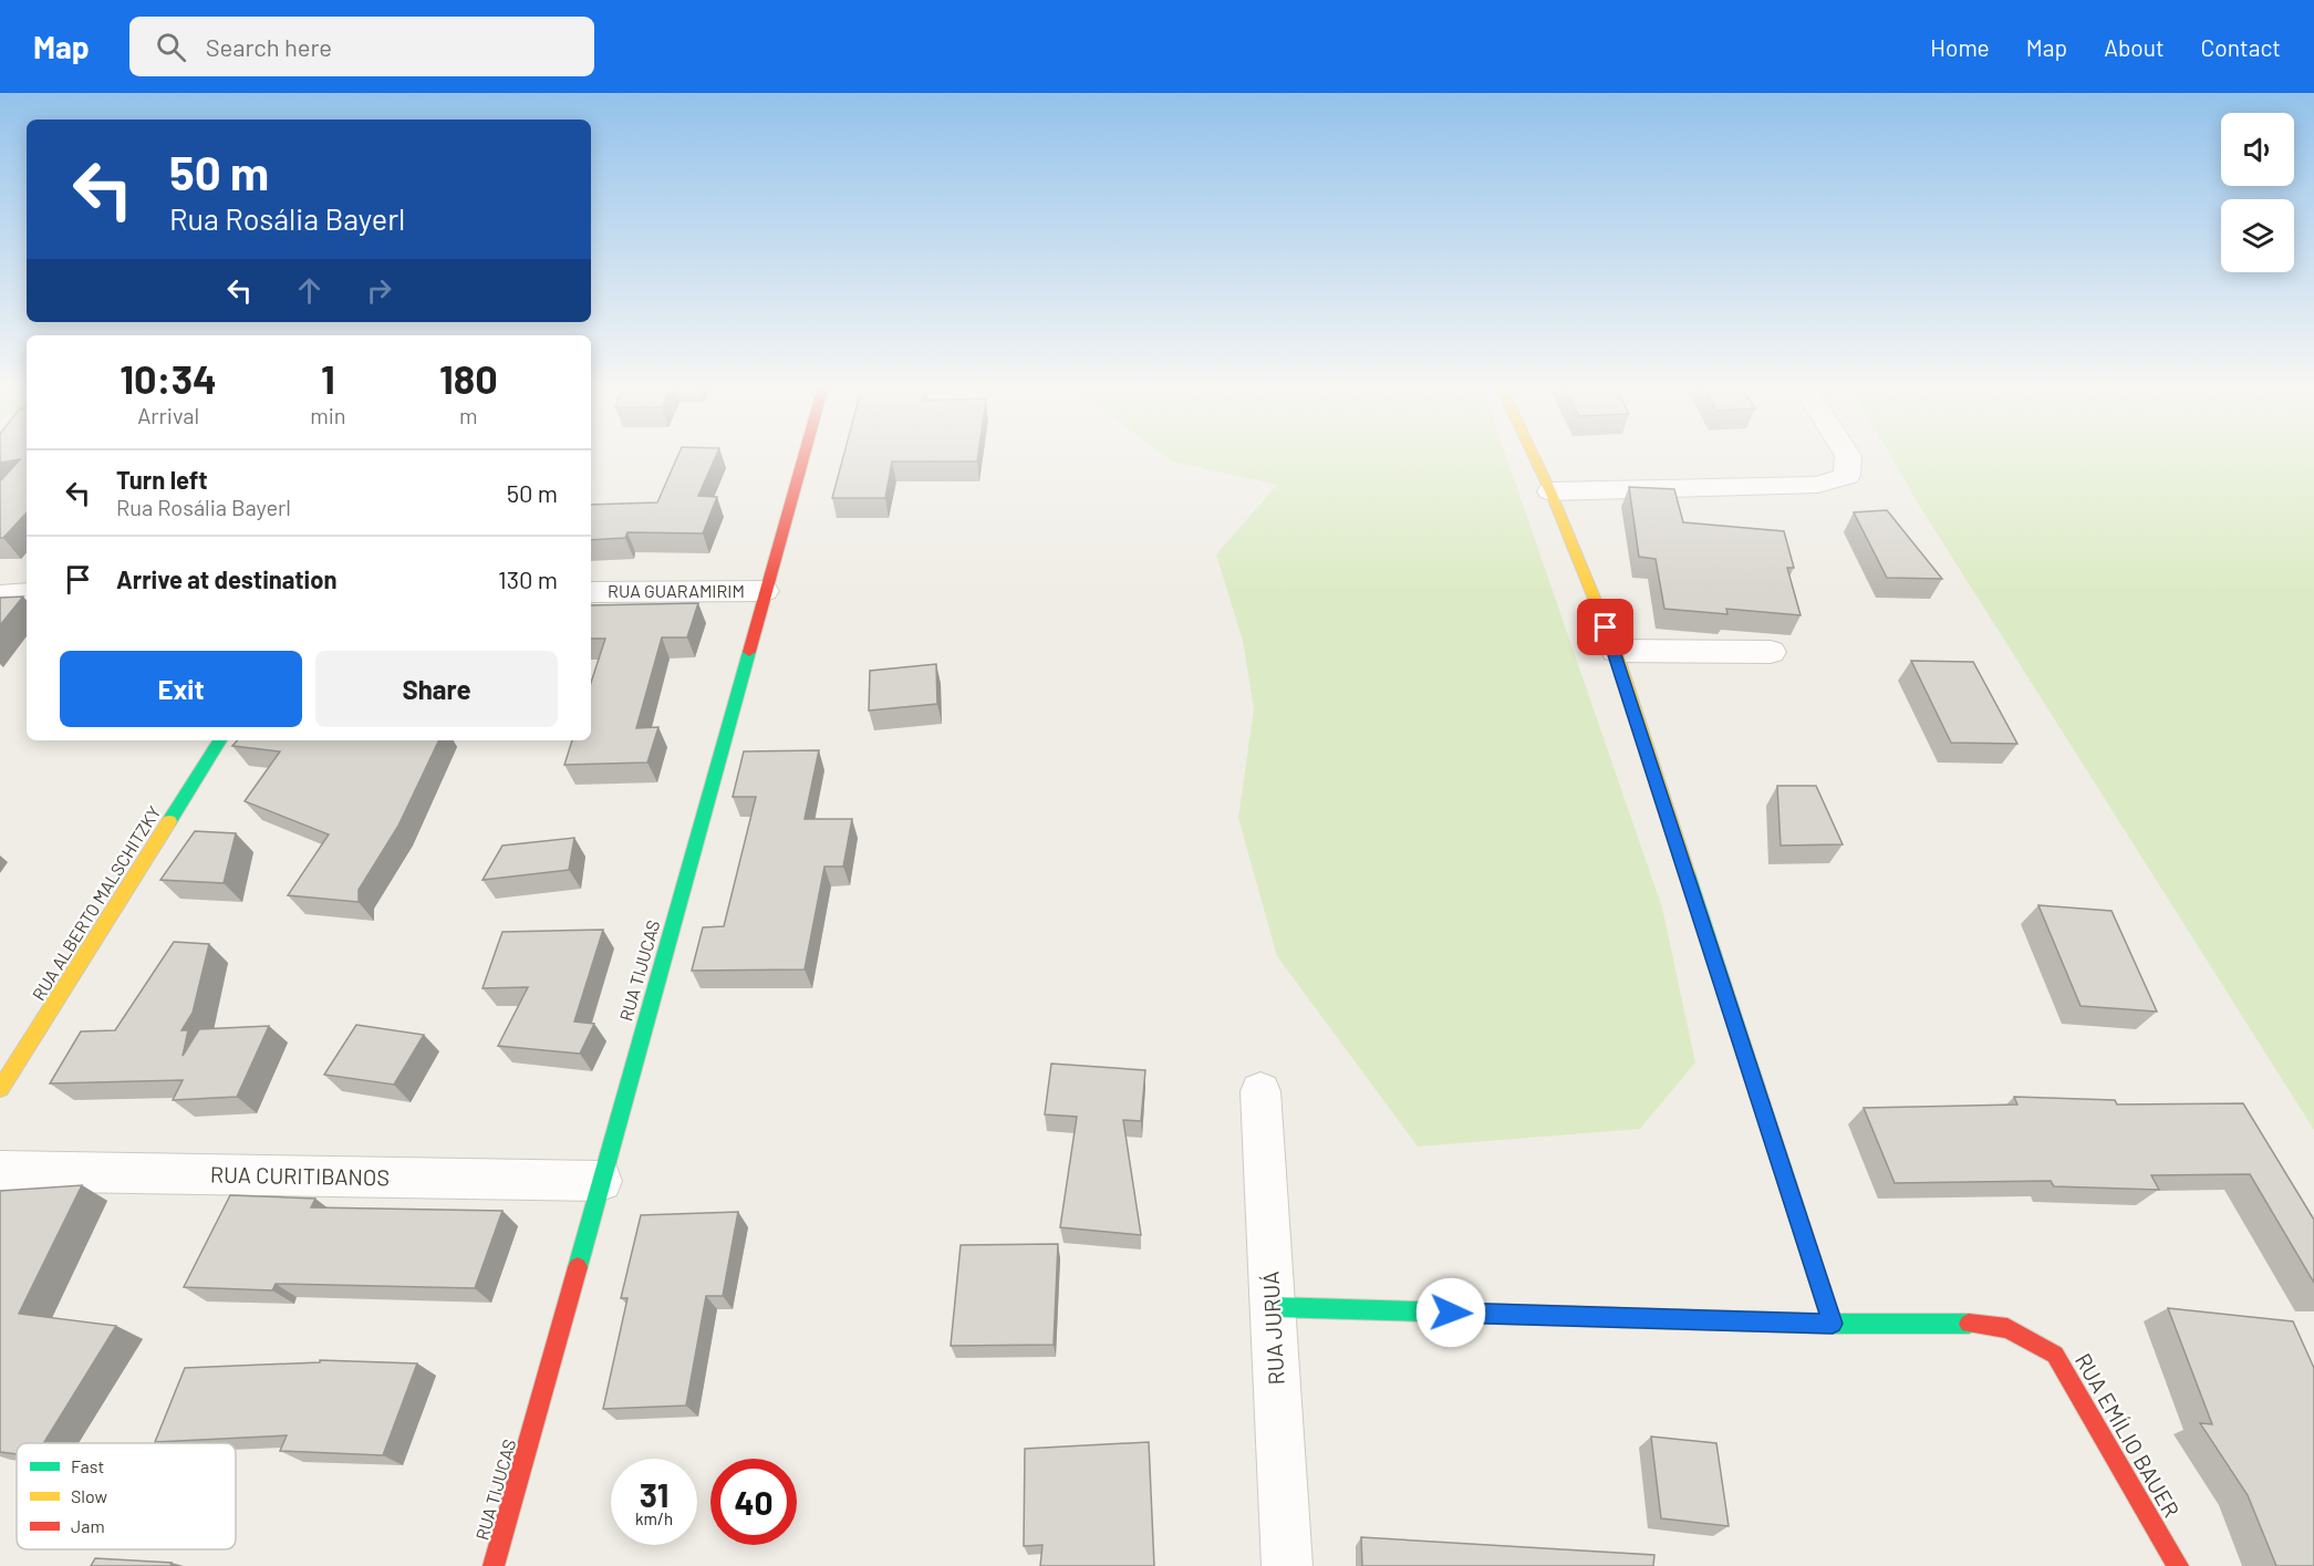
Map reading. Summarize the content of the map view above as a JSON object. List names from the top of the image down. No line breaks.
{"streets":{"street":["RUA GUARAMIRIM","RUA ALBERTO MALSCHITZKY","RUA TIJUCAS","RUA CURITIBANOS","RUA JURUÁ","RUA EMÍLIO BAUER"]},"crossings":[["RUA GUARAMIRIM","RUA TIJUCAS"],["RUA TIJUCAS","RUA CURITIBANOS"],["RUA JURUÁ","RUA EMÍLIO BAUER"]],"legend":["Fast","Slow","Jam"],"page":{"header":"Map","search":"Search here","nav":["Home","Map","About","Contact"],"turn":["50 m","Rua Rosália Bayerl"],"eta":["10:34","Arrival","1","min","180","m"],"list":[{"name":"Turn left","note":"Rua Rosália Bayerl","value":"50 m"},{"name":"Arrive at destination","value":"130 m"}],"buttons":["Exit","Share"],"speed":"31 km/h","limit":"40"}}
